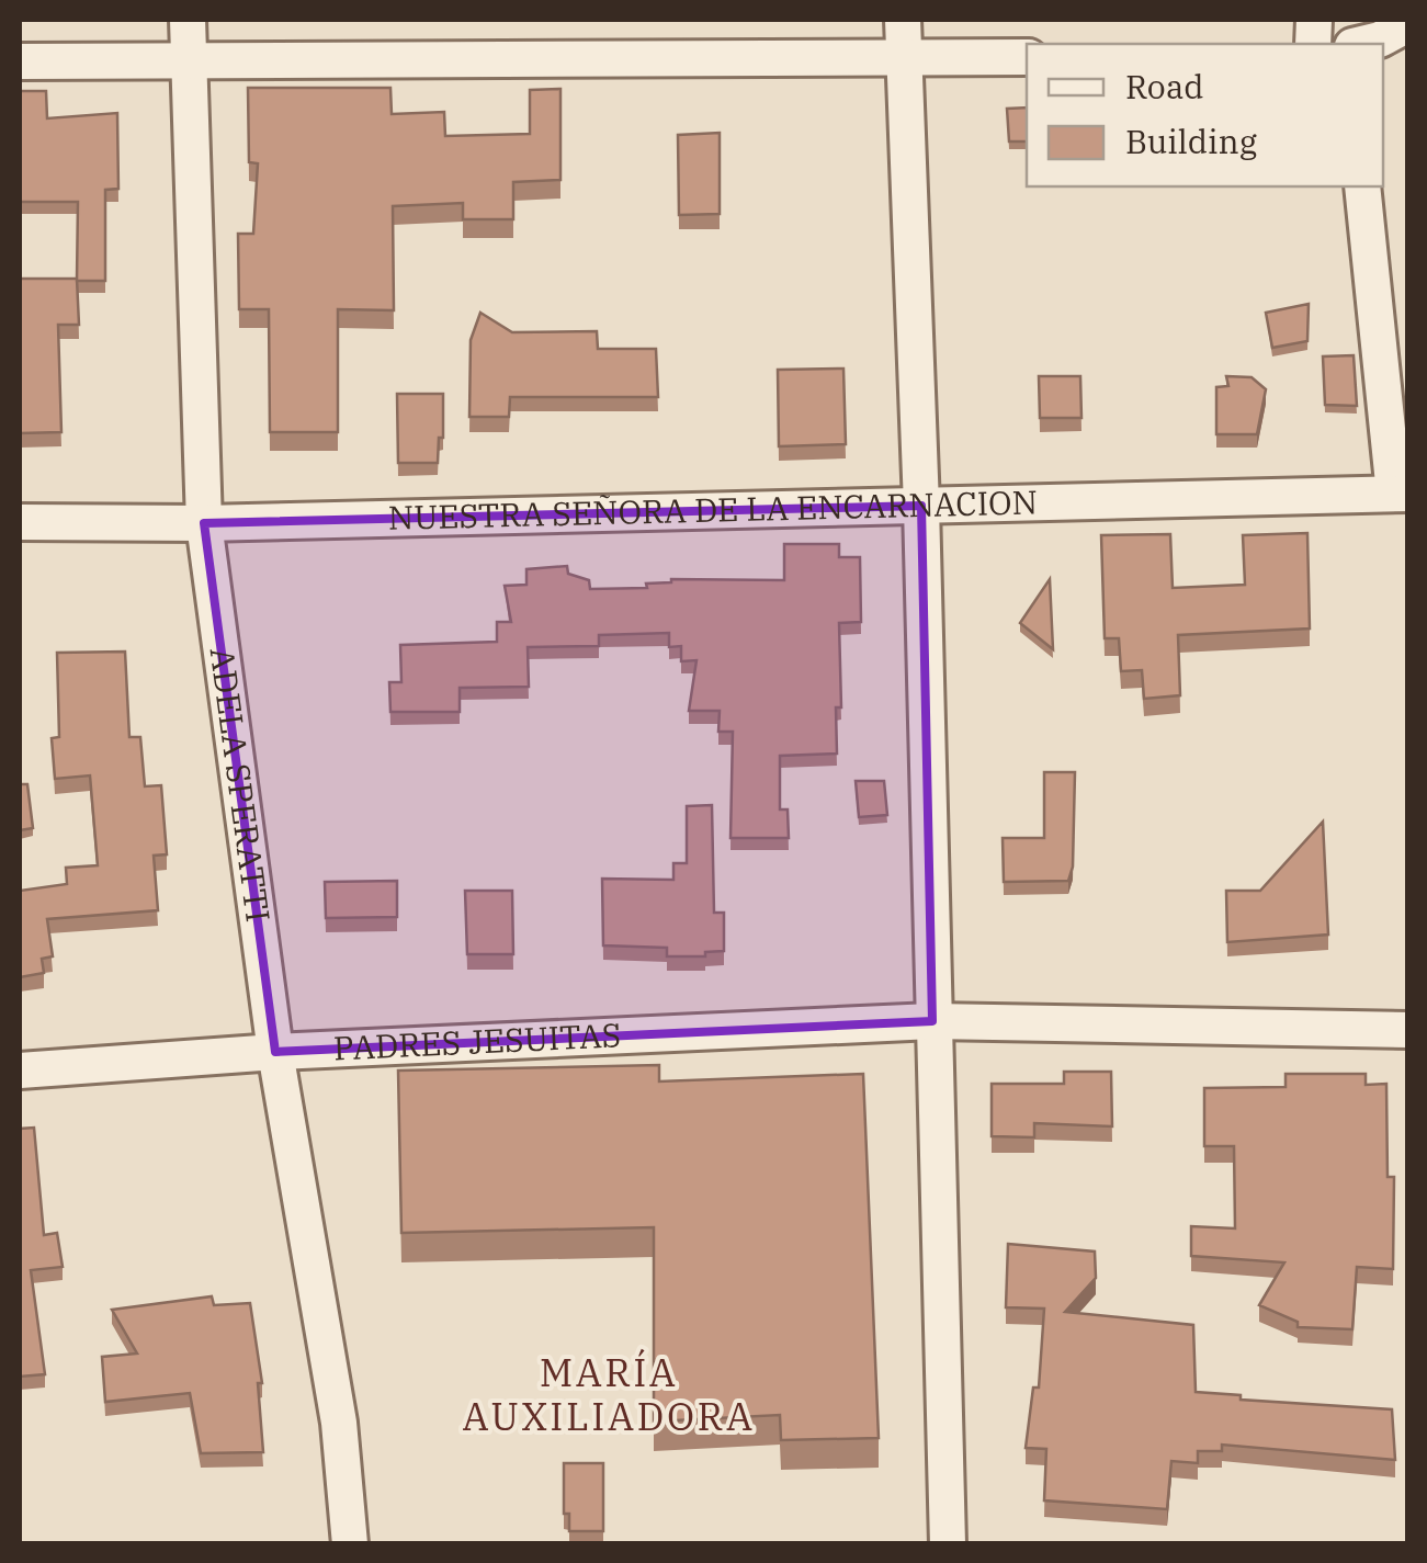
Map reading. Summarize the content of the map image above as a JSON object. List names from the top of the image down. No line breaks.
{"streets":{"street":["NUESTRA SEÑORA DE LA ENCARNACION","ADELA SPERATTI","PADRES JESUITAS"]},"crossings":[["NUESTRA SEÑORA DE LA ENCARNACION","ADELA SPERATTI"],["ADELA SPERATTI","PADRES JESUITAS"]],"districts":["MARÍA AUXILIADORA"],"legend":["Road","Building"]}
